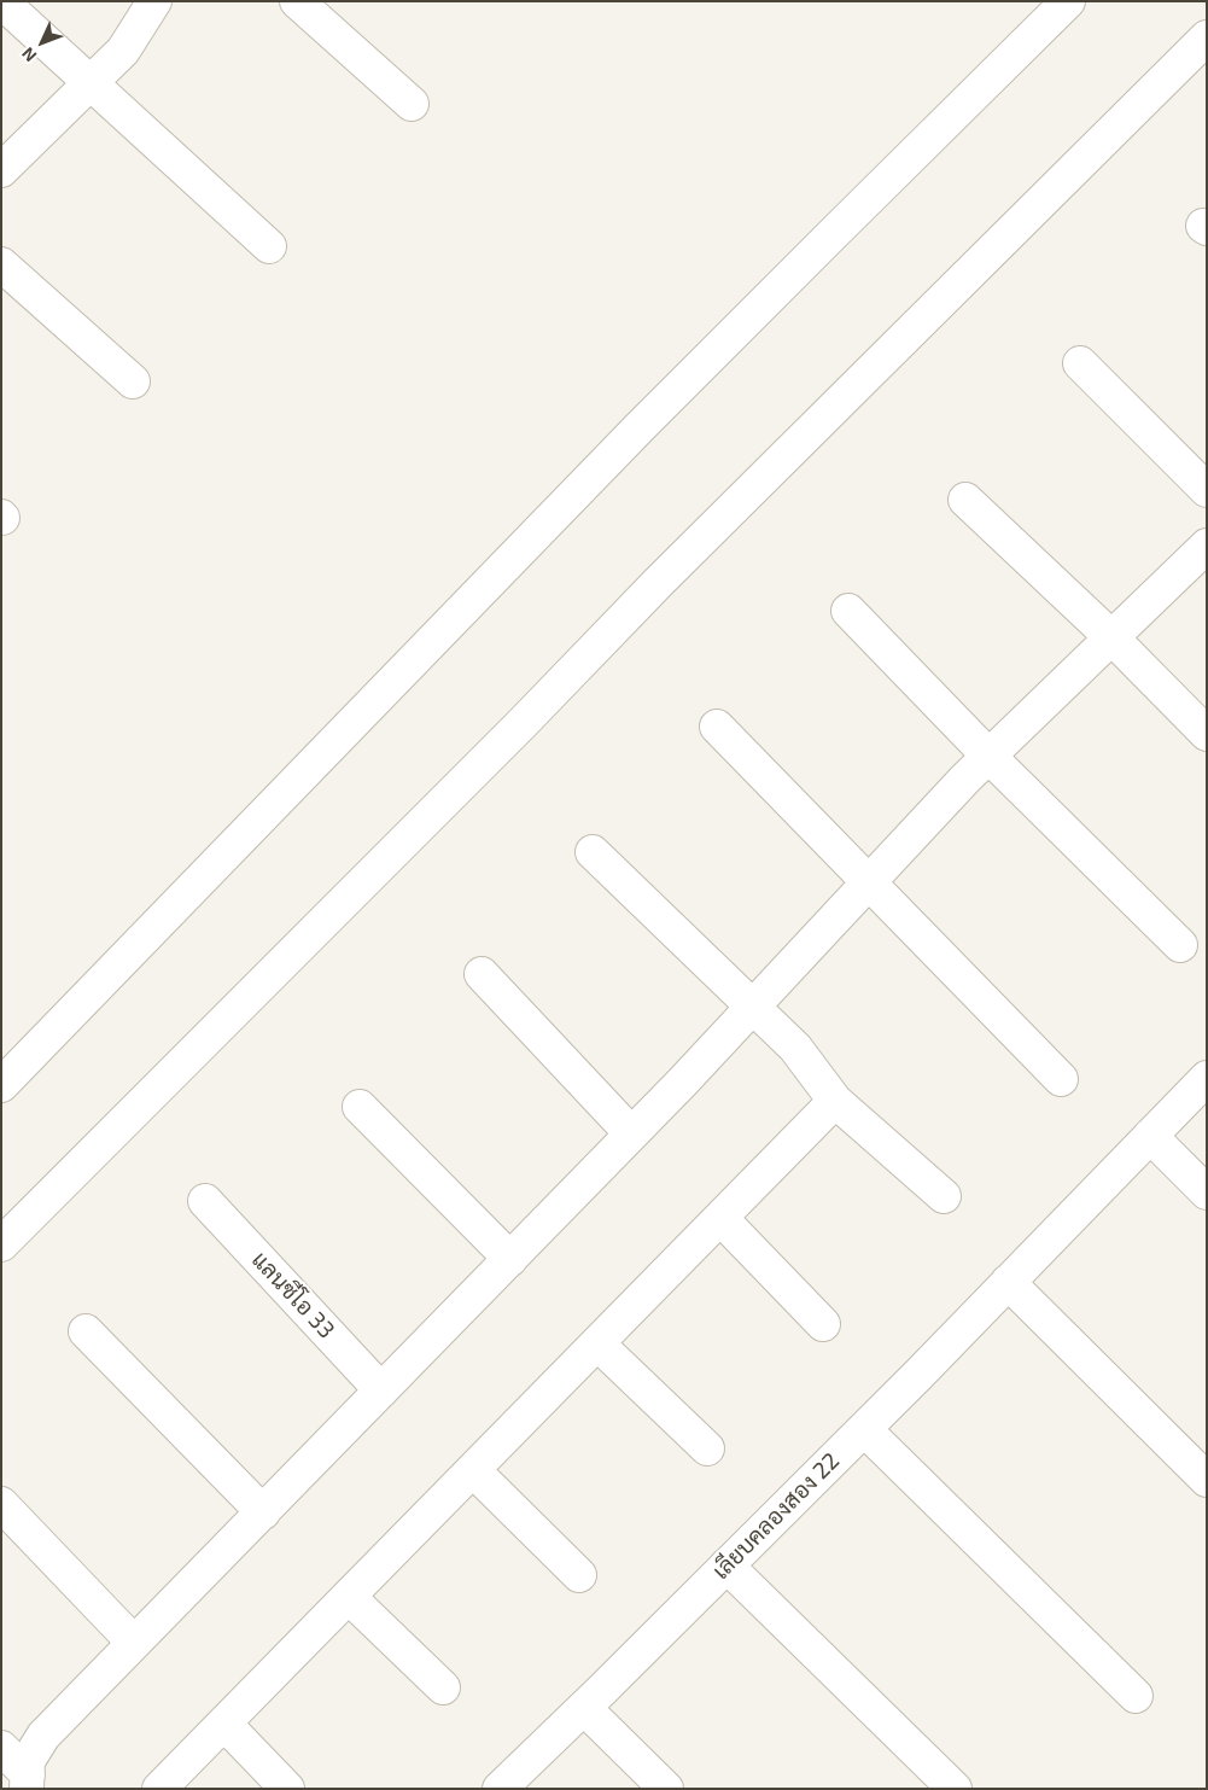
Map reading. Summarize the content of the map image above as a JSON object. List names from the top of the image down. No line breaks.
{"streets":{"street":["แลนซีโอ 33","เลียบคลองสอง 22"]},"north":"bottom left"}
